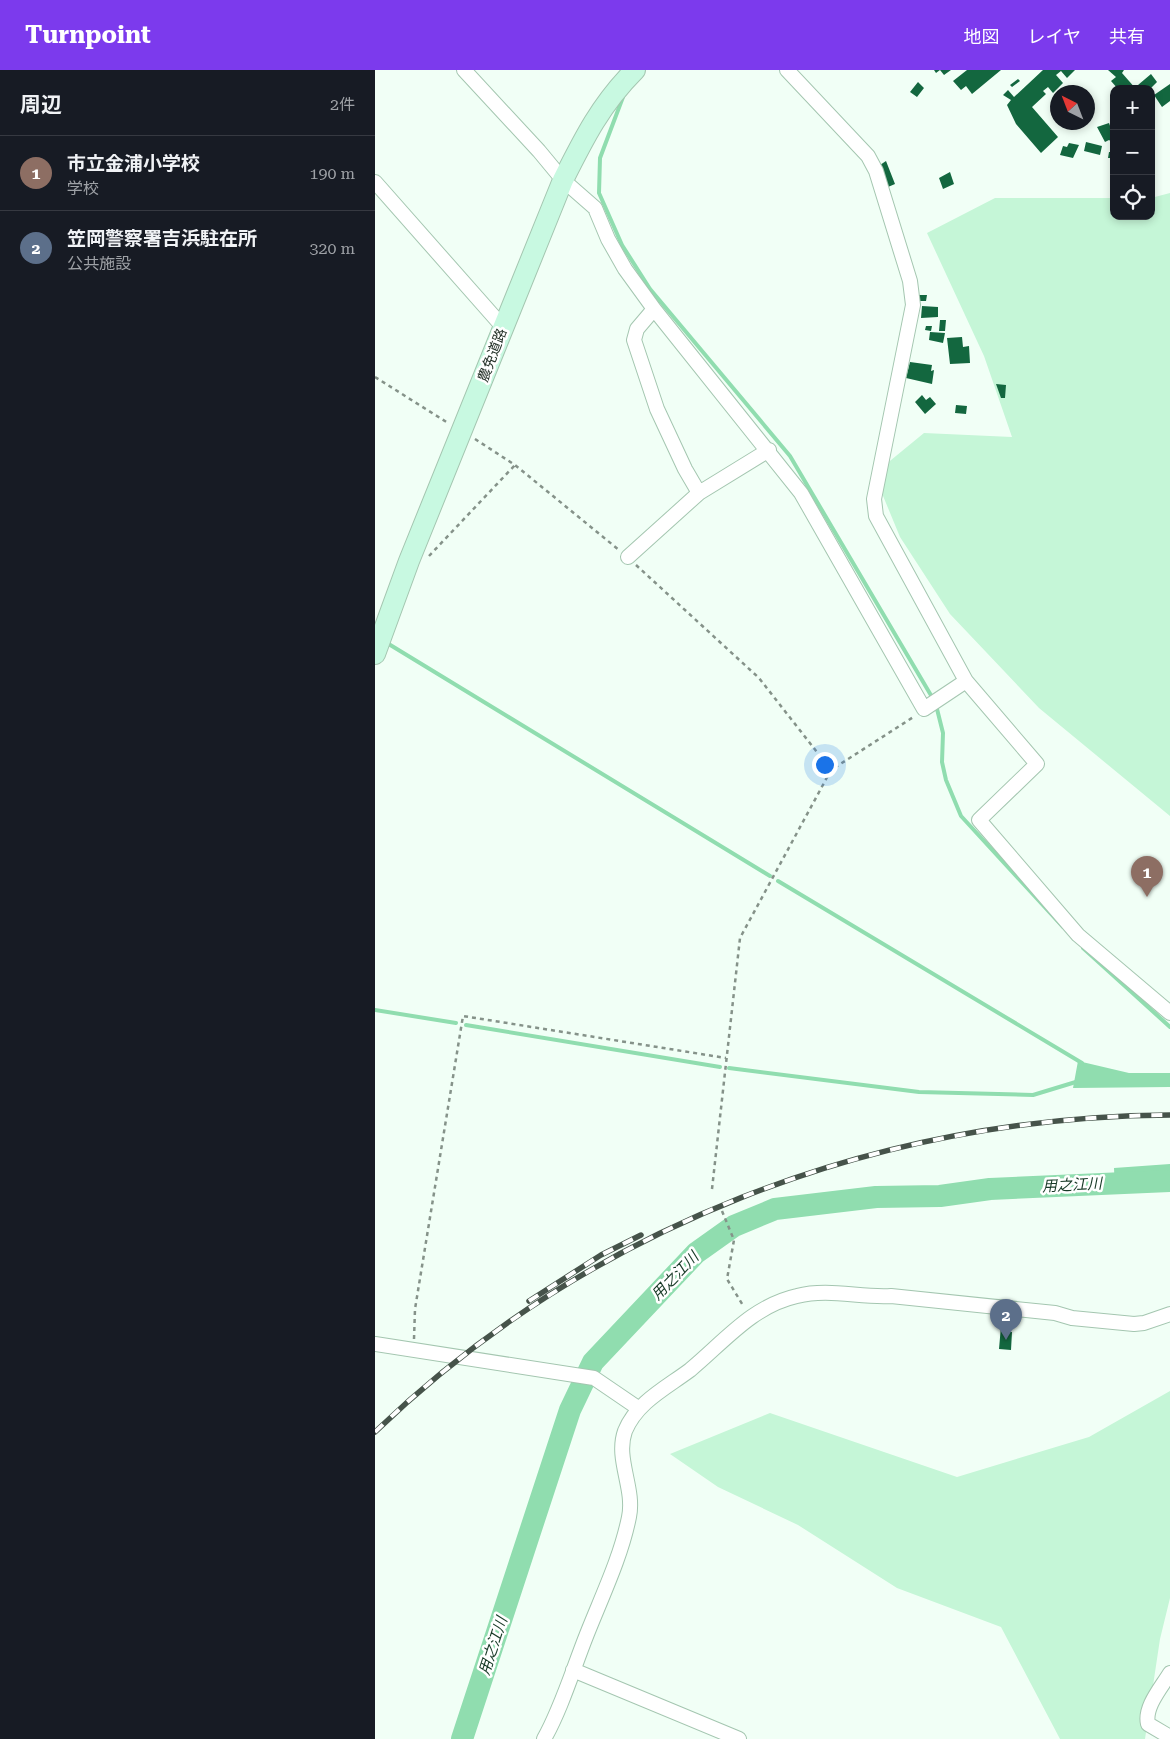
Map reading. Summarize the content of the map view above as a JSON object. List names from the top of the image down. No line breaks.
{"streets":{"street":["農免道路"]},"water":["用之江川"],"north":"top left","page":{"header":"Turnpoint","nav":["地図","レイヤ","共有"],"heading":["周辺","2件"],"map_buttons":["+","−"],"list":[{"mark":"1","name":"市立金浦小学校","note":"学校","value":"190 m"},{"mark":"2","name":"笠岡警察署吉浜駐在所","note":"公共施設","value":"320 m"}],"pins":["1","2"]}}
